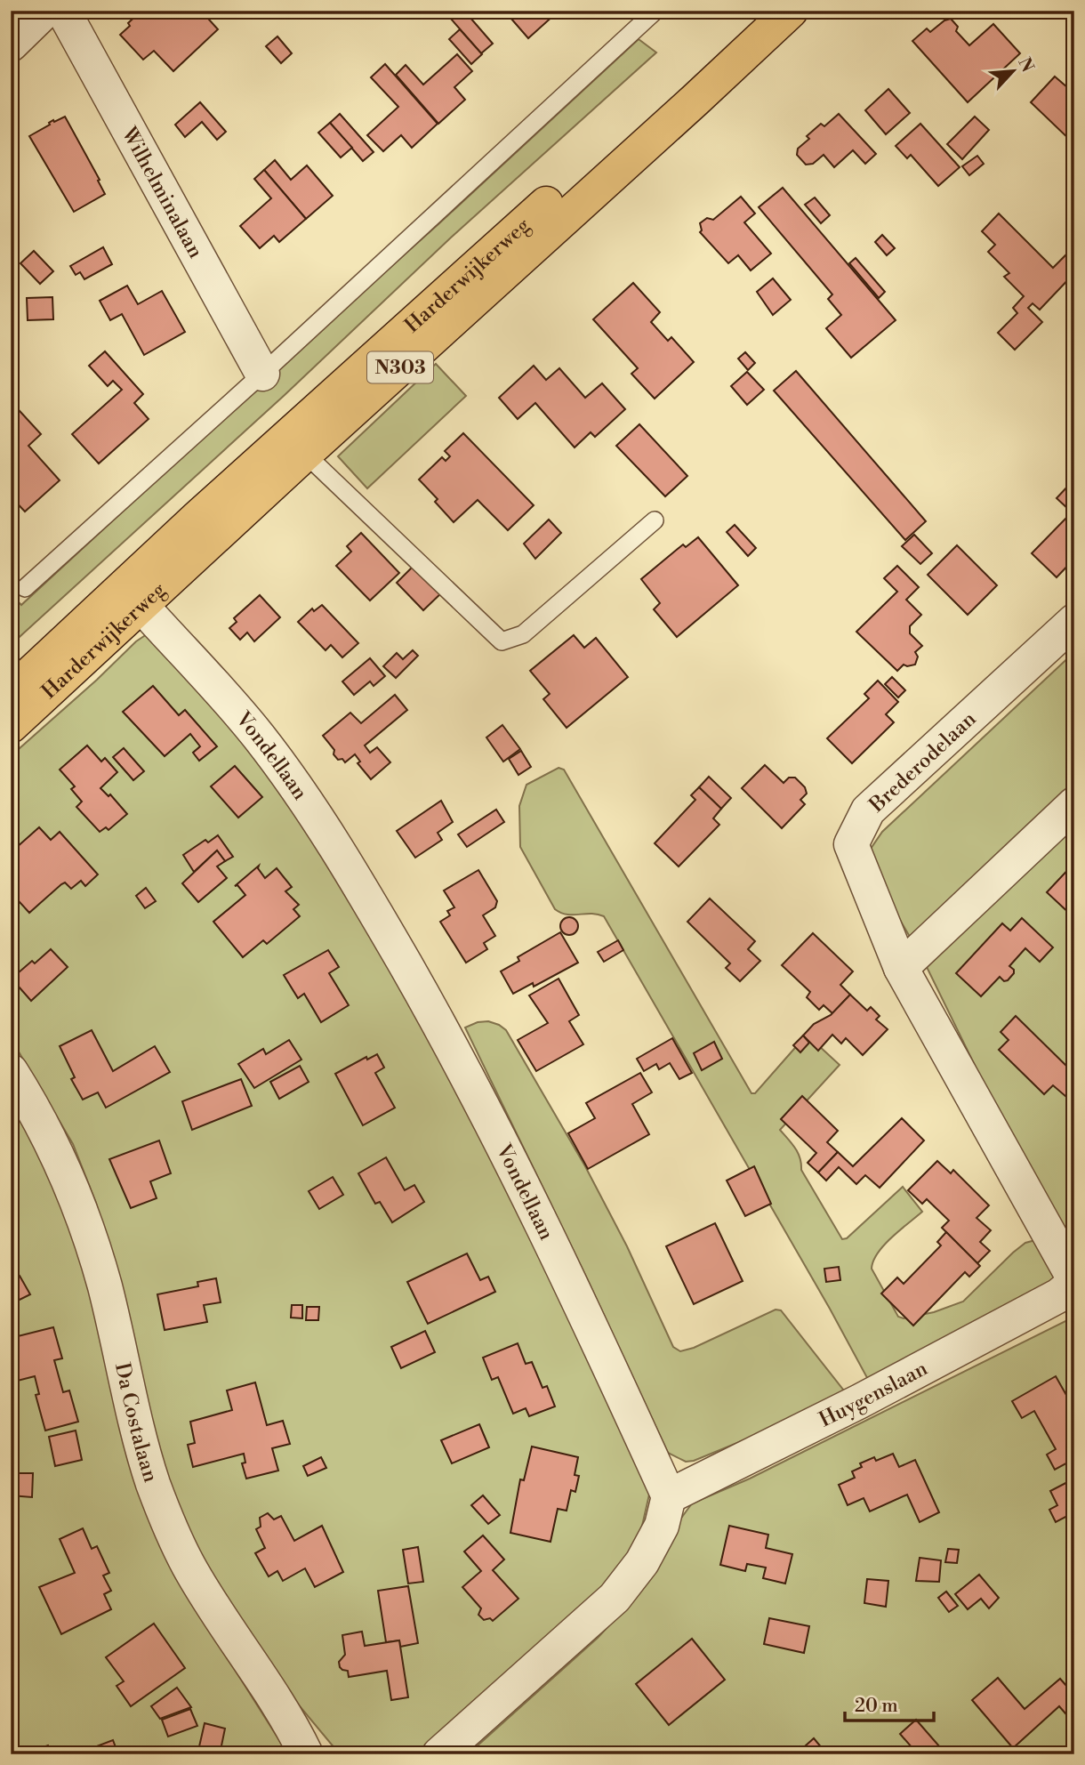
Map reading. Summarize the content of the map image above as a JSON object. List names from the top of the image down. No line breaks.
{"streets":{"main road":["Harderwijkerweg","N303"],"street":["Wilhelminalaan","Vondellaan","Brederodelaan","Huygenslaan","Da Costalaan"]},"crossings":[["Vondellaan","Huygenslaan"],["Brederodelaan","Huygenslaan"]],"scale_bar":"20 m","north":"top right"}
